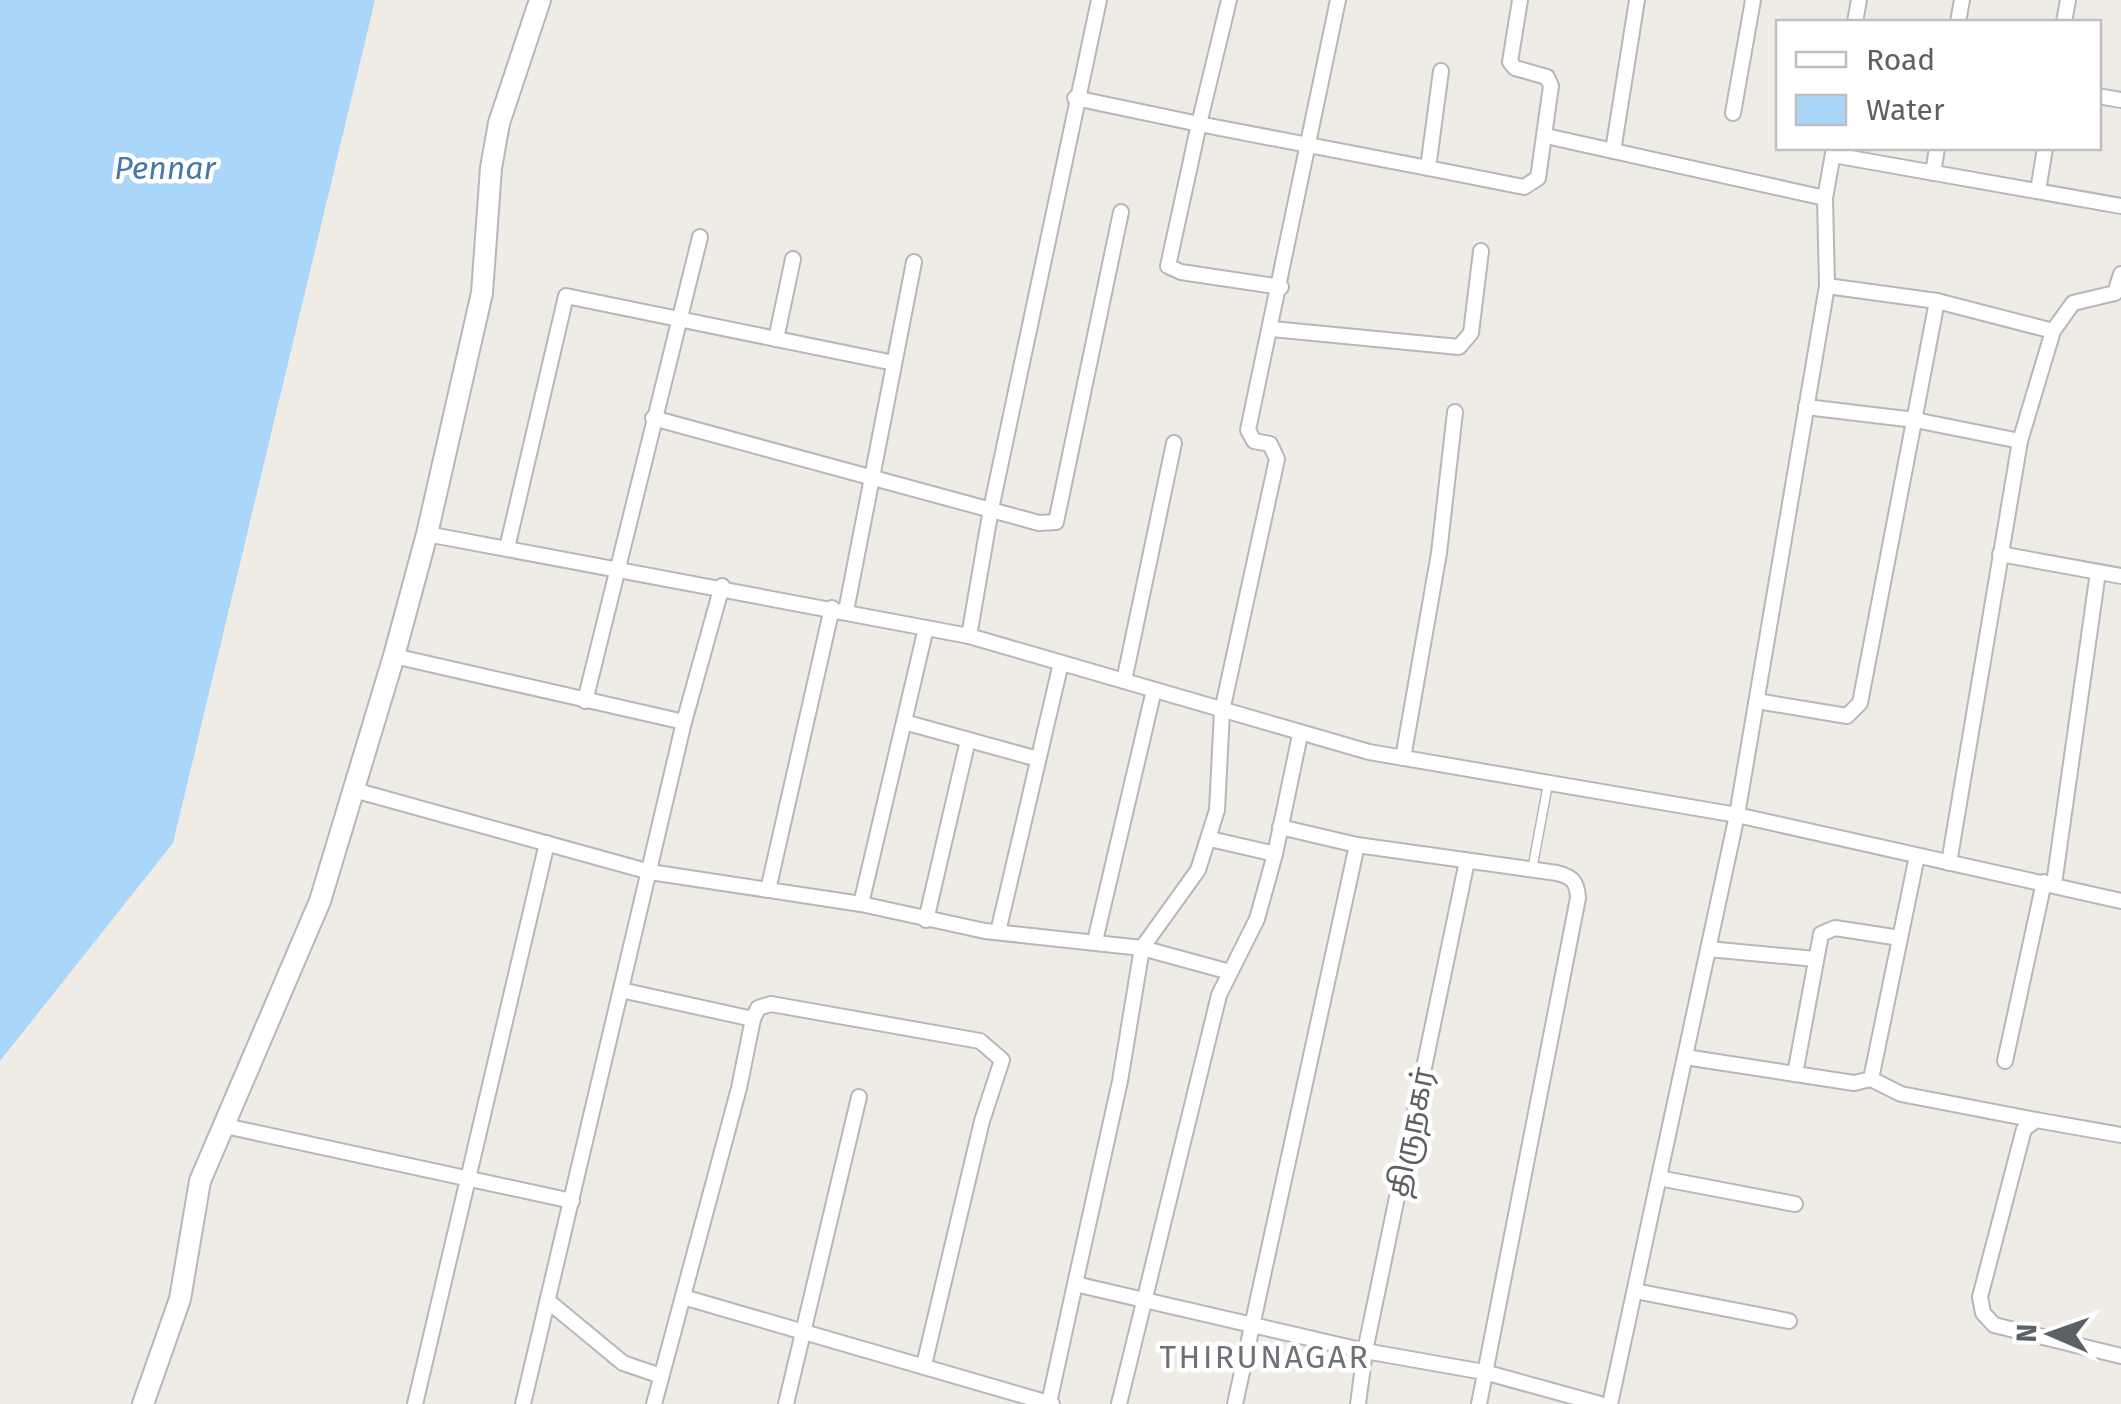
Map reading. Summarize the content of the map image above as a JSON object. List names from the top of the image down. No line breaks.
{"streets":{"street":["திருநகர்"]},"districts":["THIRUNAGAR"],"water":["Pennar"],"legend":["Road","Water"],"north":"left"}
